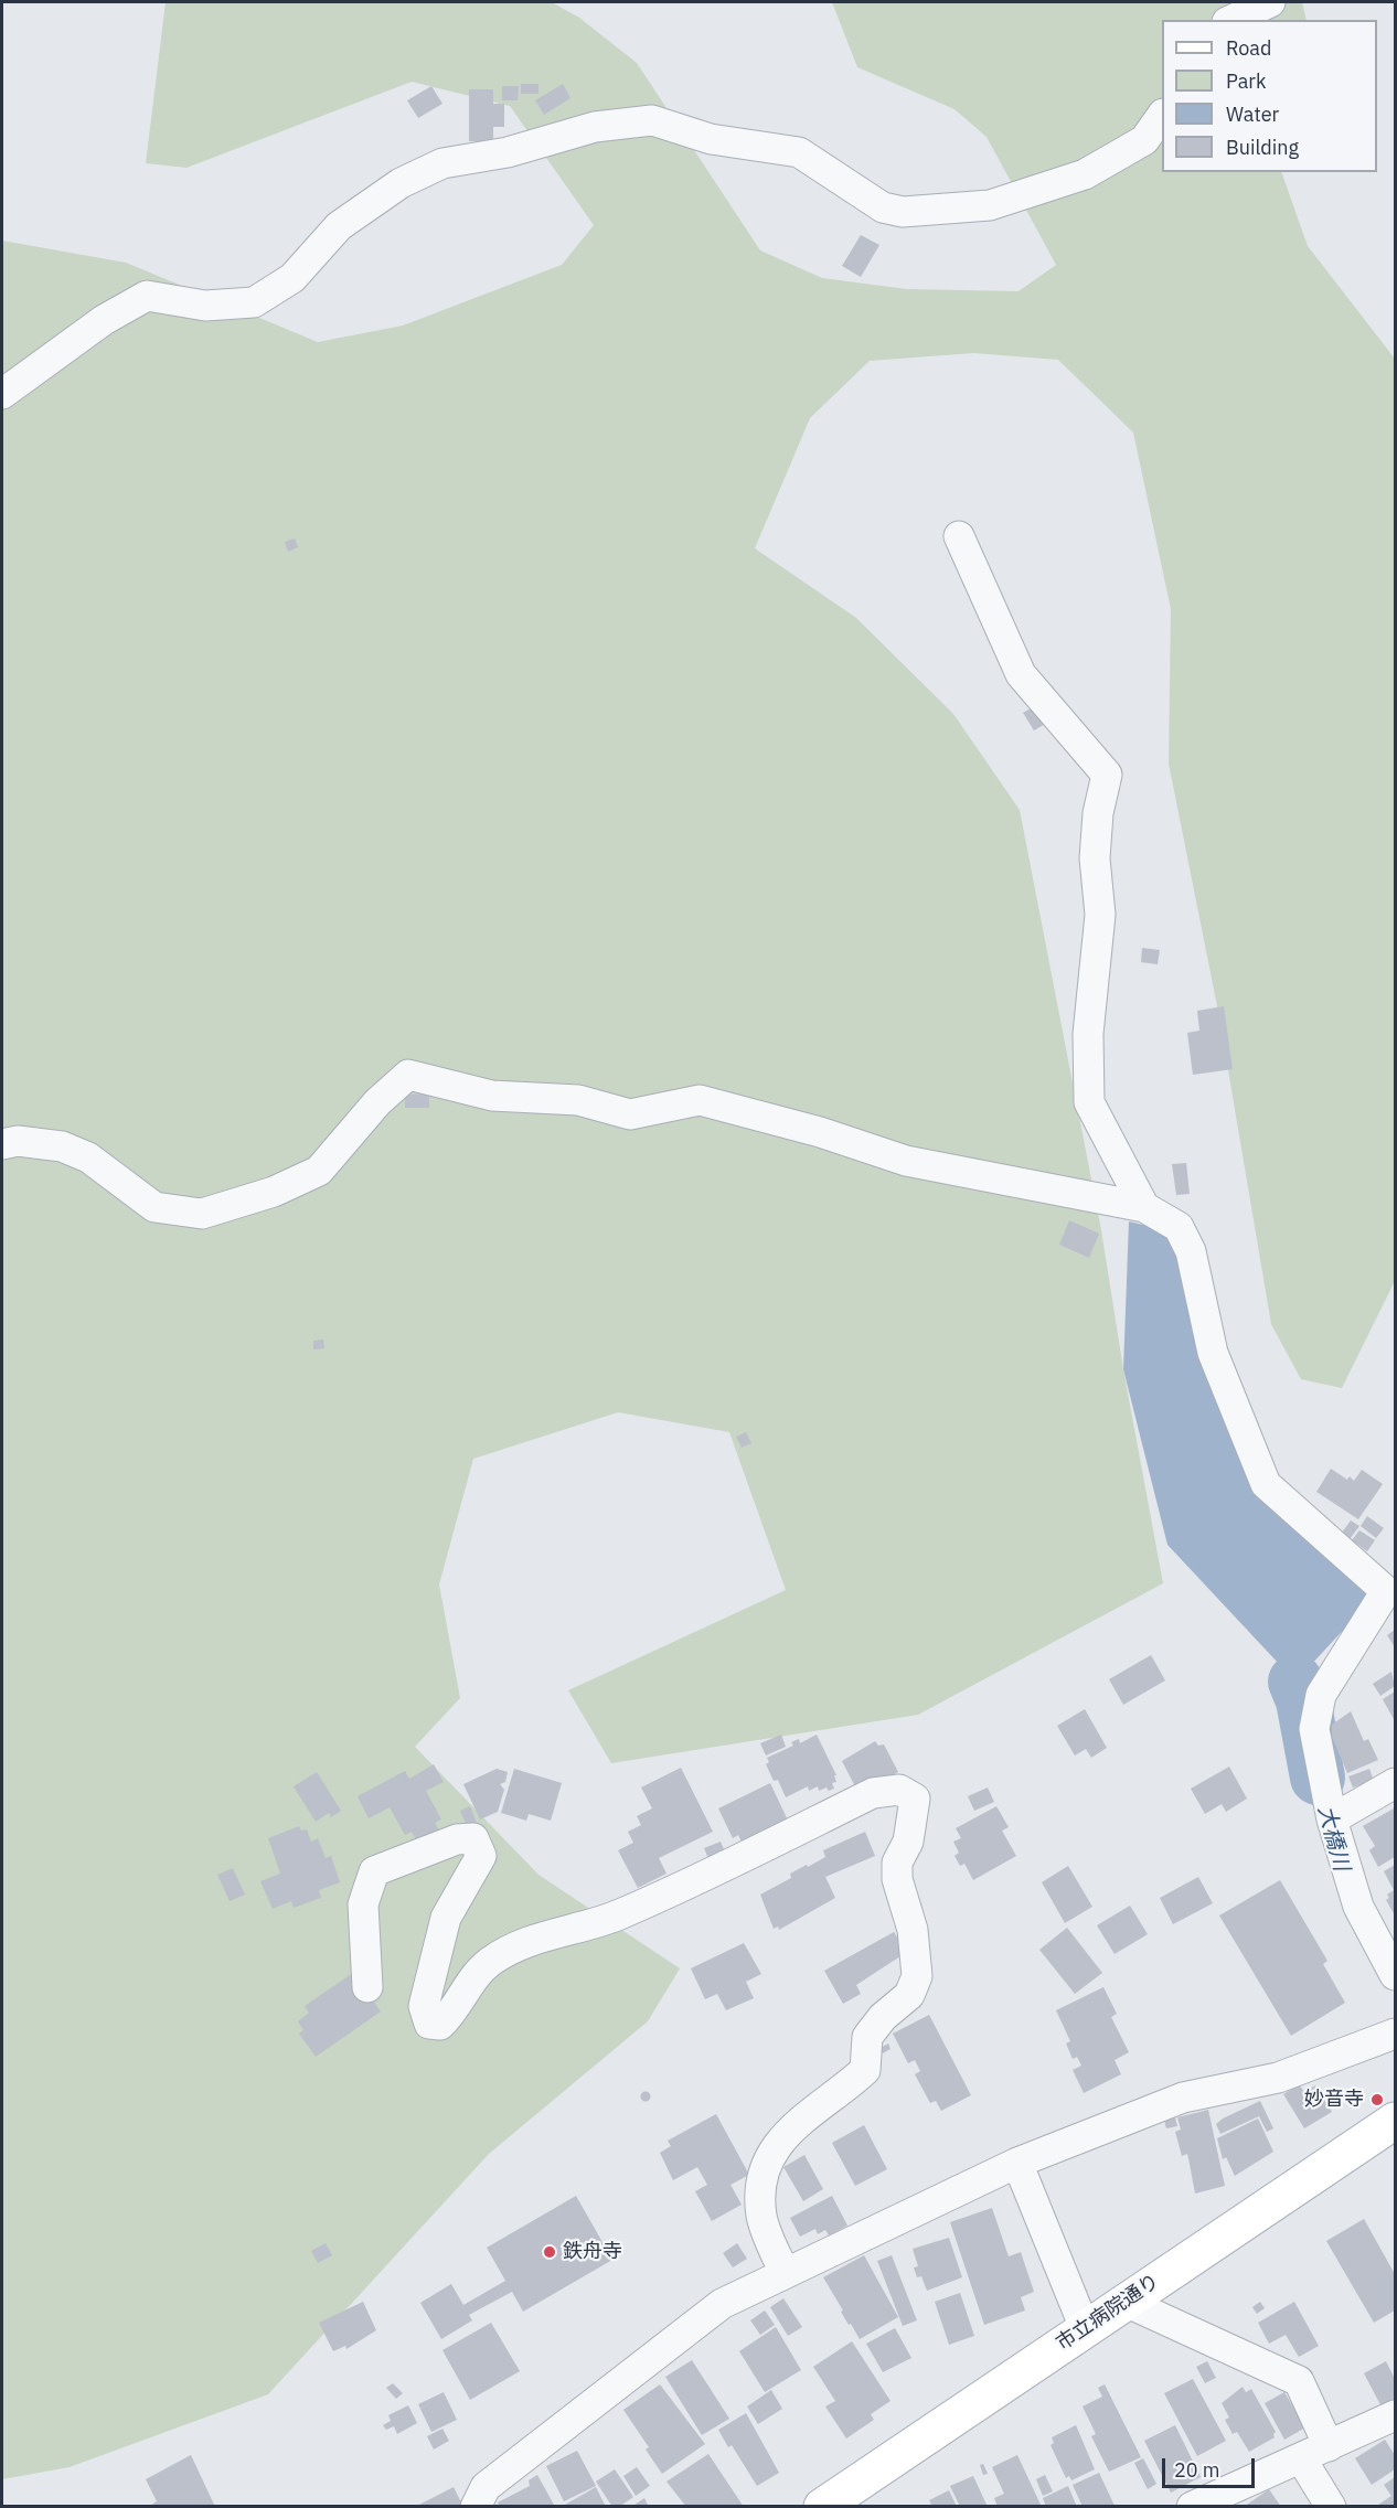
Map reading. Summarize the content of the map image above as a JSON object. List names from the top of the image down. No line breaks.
{"streets":{"main road":["市立病院通り"]},"water":["大橋川"],"places":["妙音寺","鉄舟寺"],"legend":["Road","Park","Water","Building"],"scale_bar":"20 m"}
